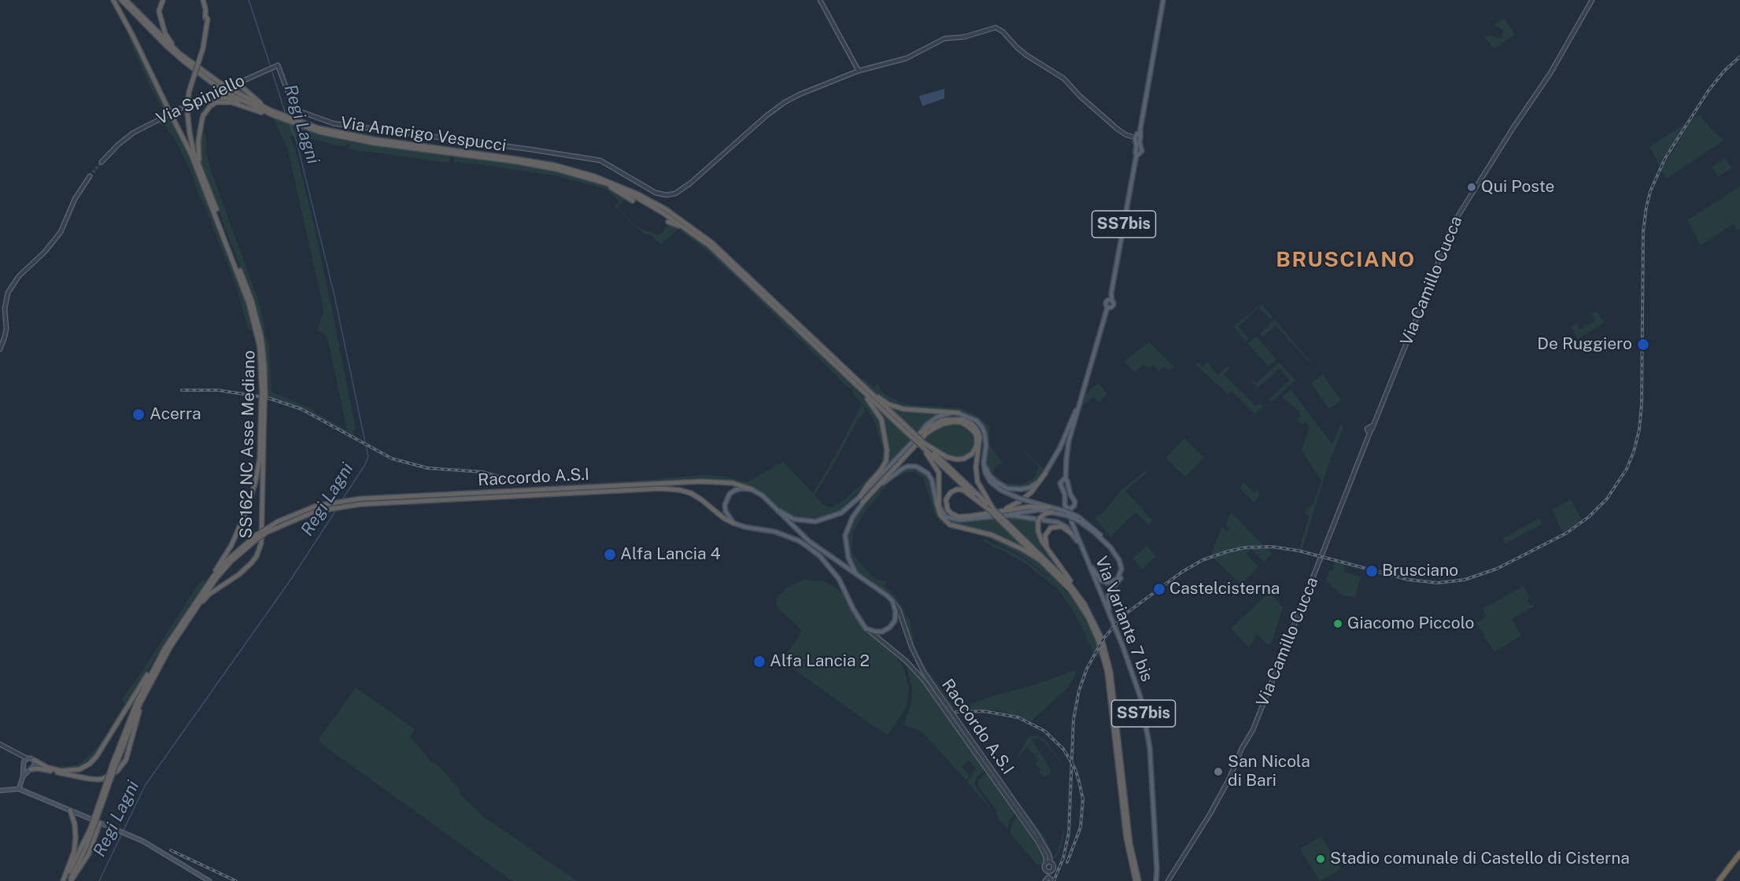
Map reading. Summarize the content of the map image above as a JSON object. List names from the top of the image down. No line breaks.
{"streets":{"highway":["SS162 NC Asse Mediano","Raccordo A.S.I"],"main road":["SS7bis","Via Variante 7 bis"],"street":["Via Spiniello","Via Amerigo Vespucci","Via Camillo Cucca"]},"crossings":[["Via Spiniello","Via Amerigo Vespucci"],["SS7bis","Via Variante 7 bis"]],"districts":["BRUSCIANO"],"water":["Regi Lagni"],"places":["Qui Poste","De Ruggiero","Acerra","Alfa Lancia 4","Brusciano","Castelcisterna","Giacomo Piccolo","Alfa Lancia 2","San Nicola di Bari","Stadio comunale di Castello di Cisterna"]}
